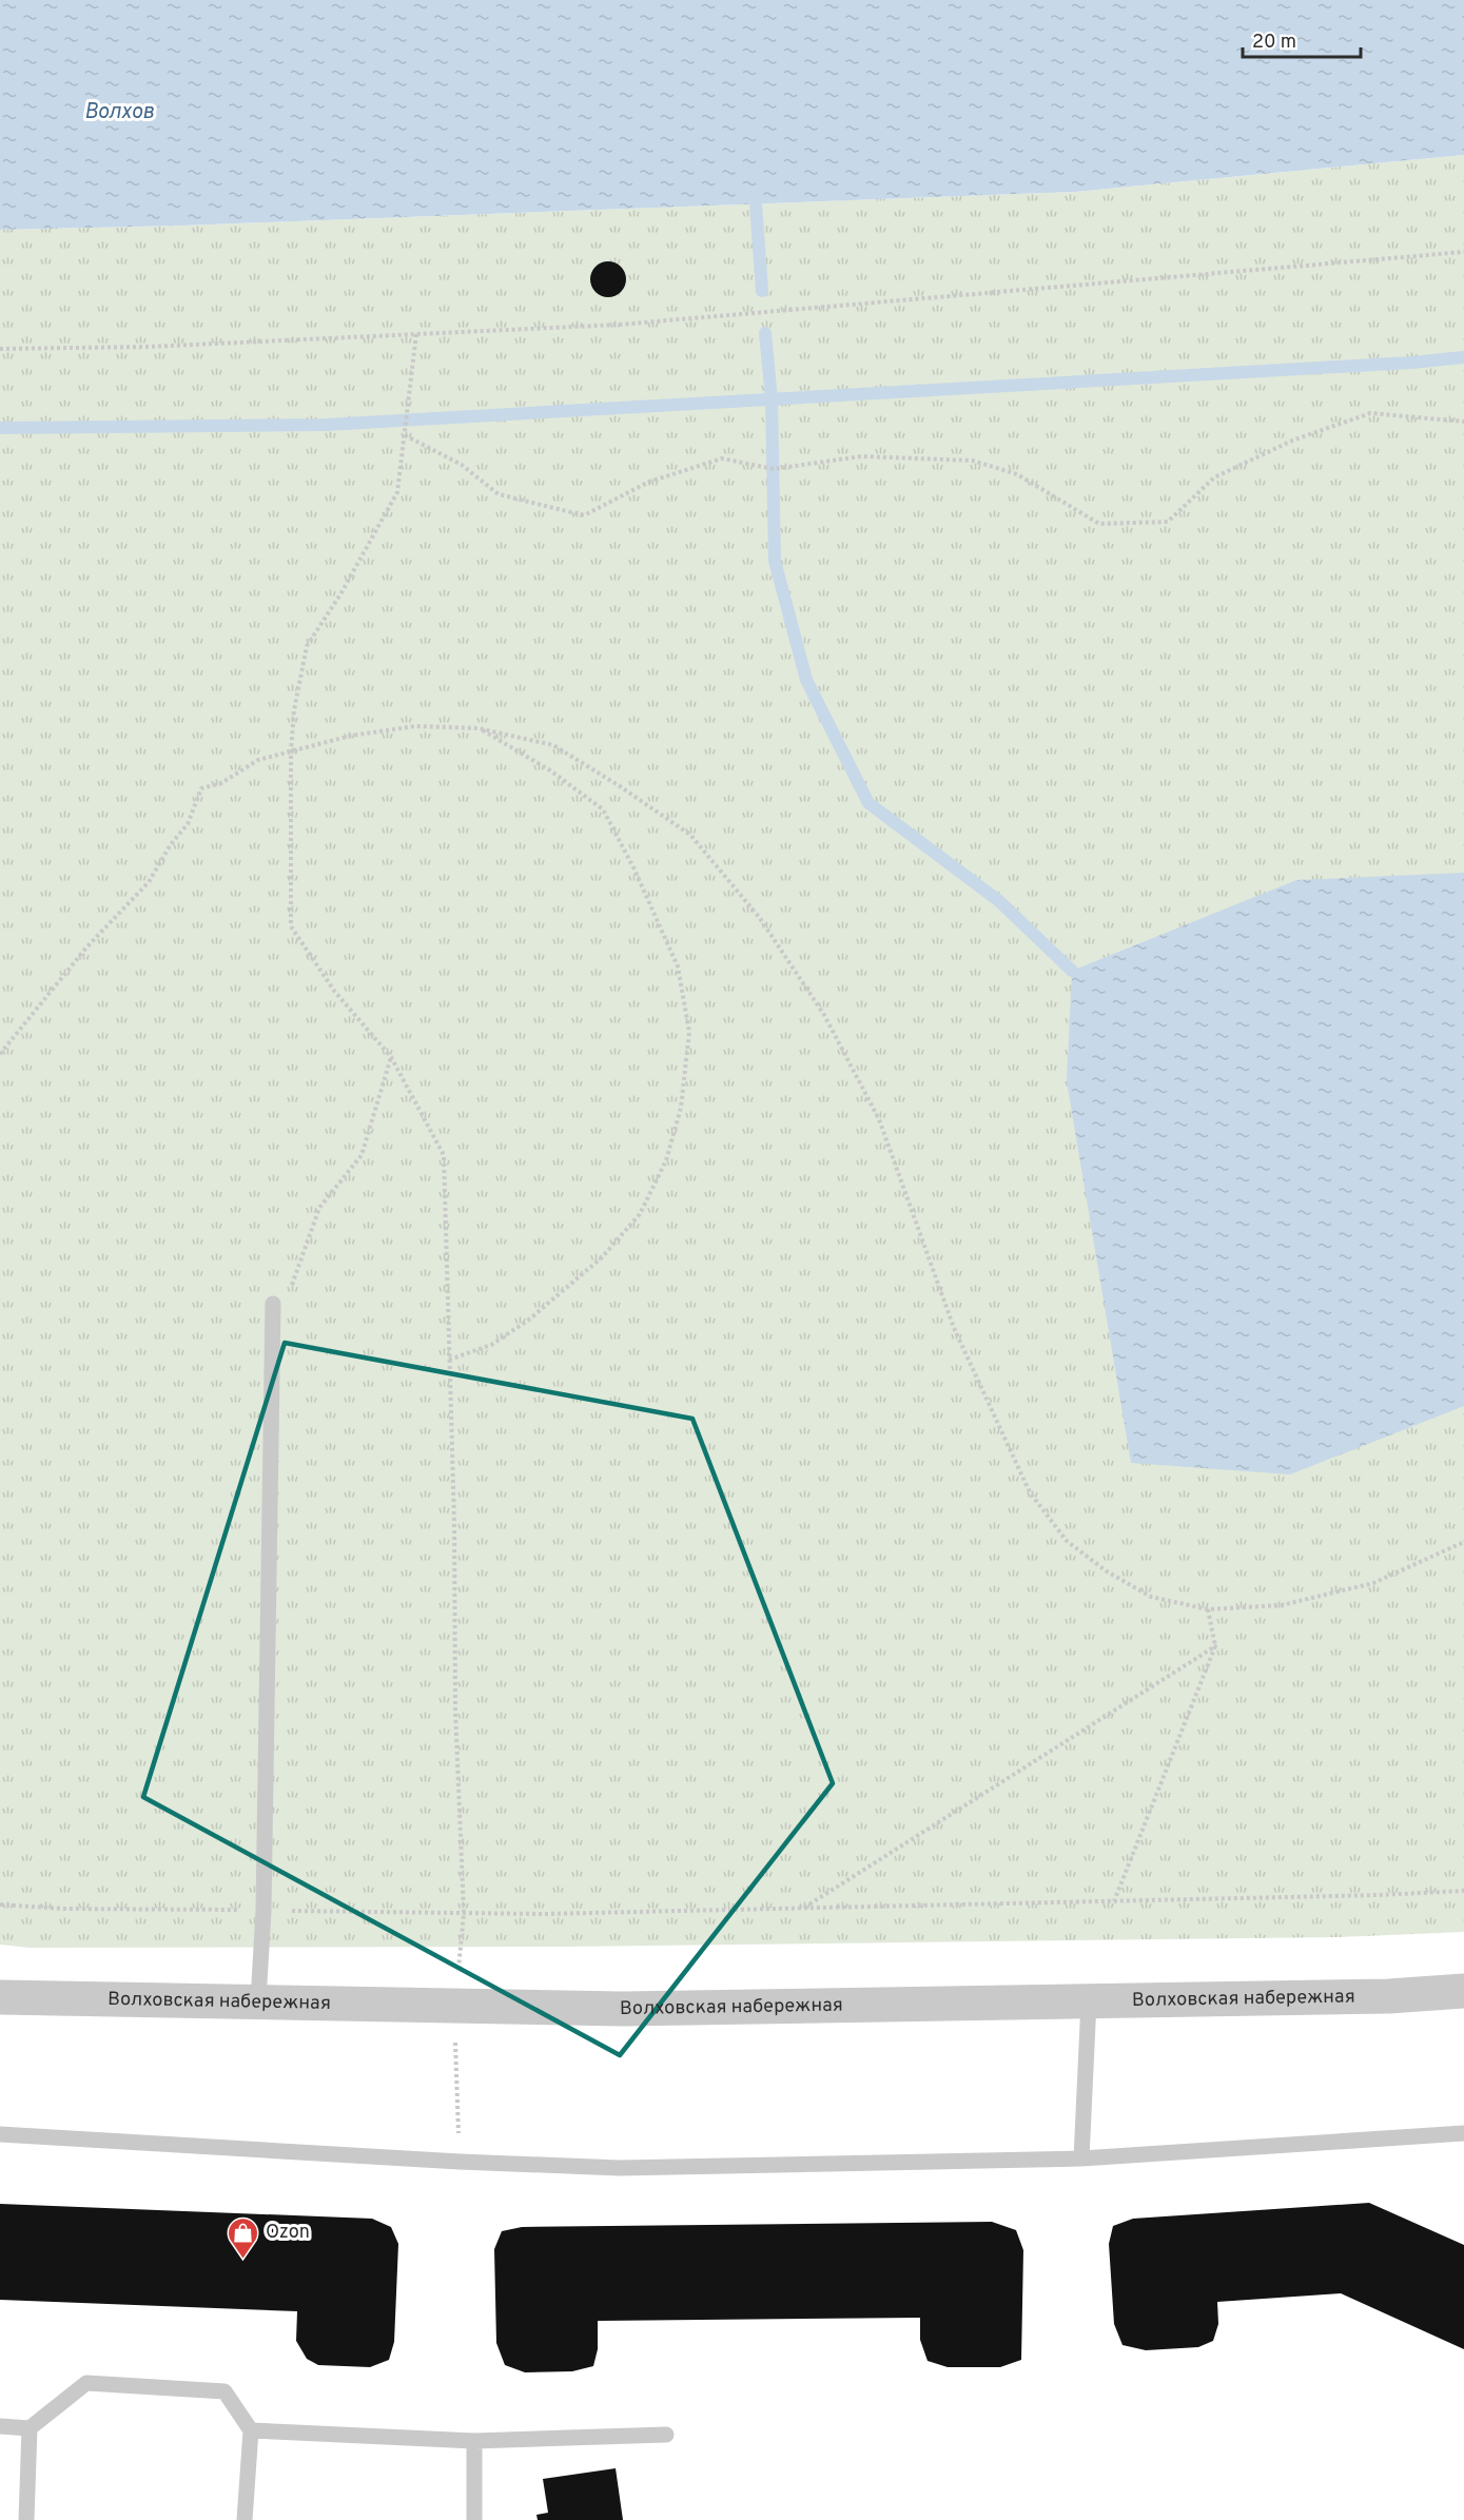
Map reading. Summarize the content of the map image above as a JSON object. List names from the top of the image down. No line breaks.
{"streets":{"street":["Волховская набережная"]},"water":["Волхов"],"places":{"shop":["Ozon"]},"scale_bar":"20 m"}
